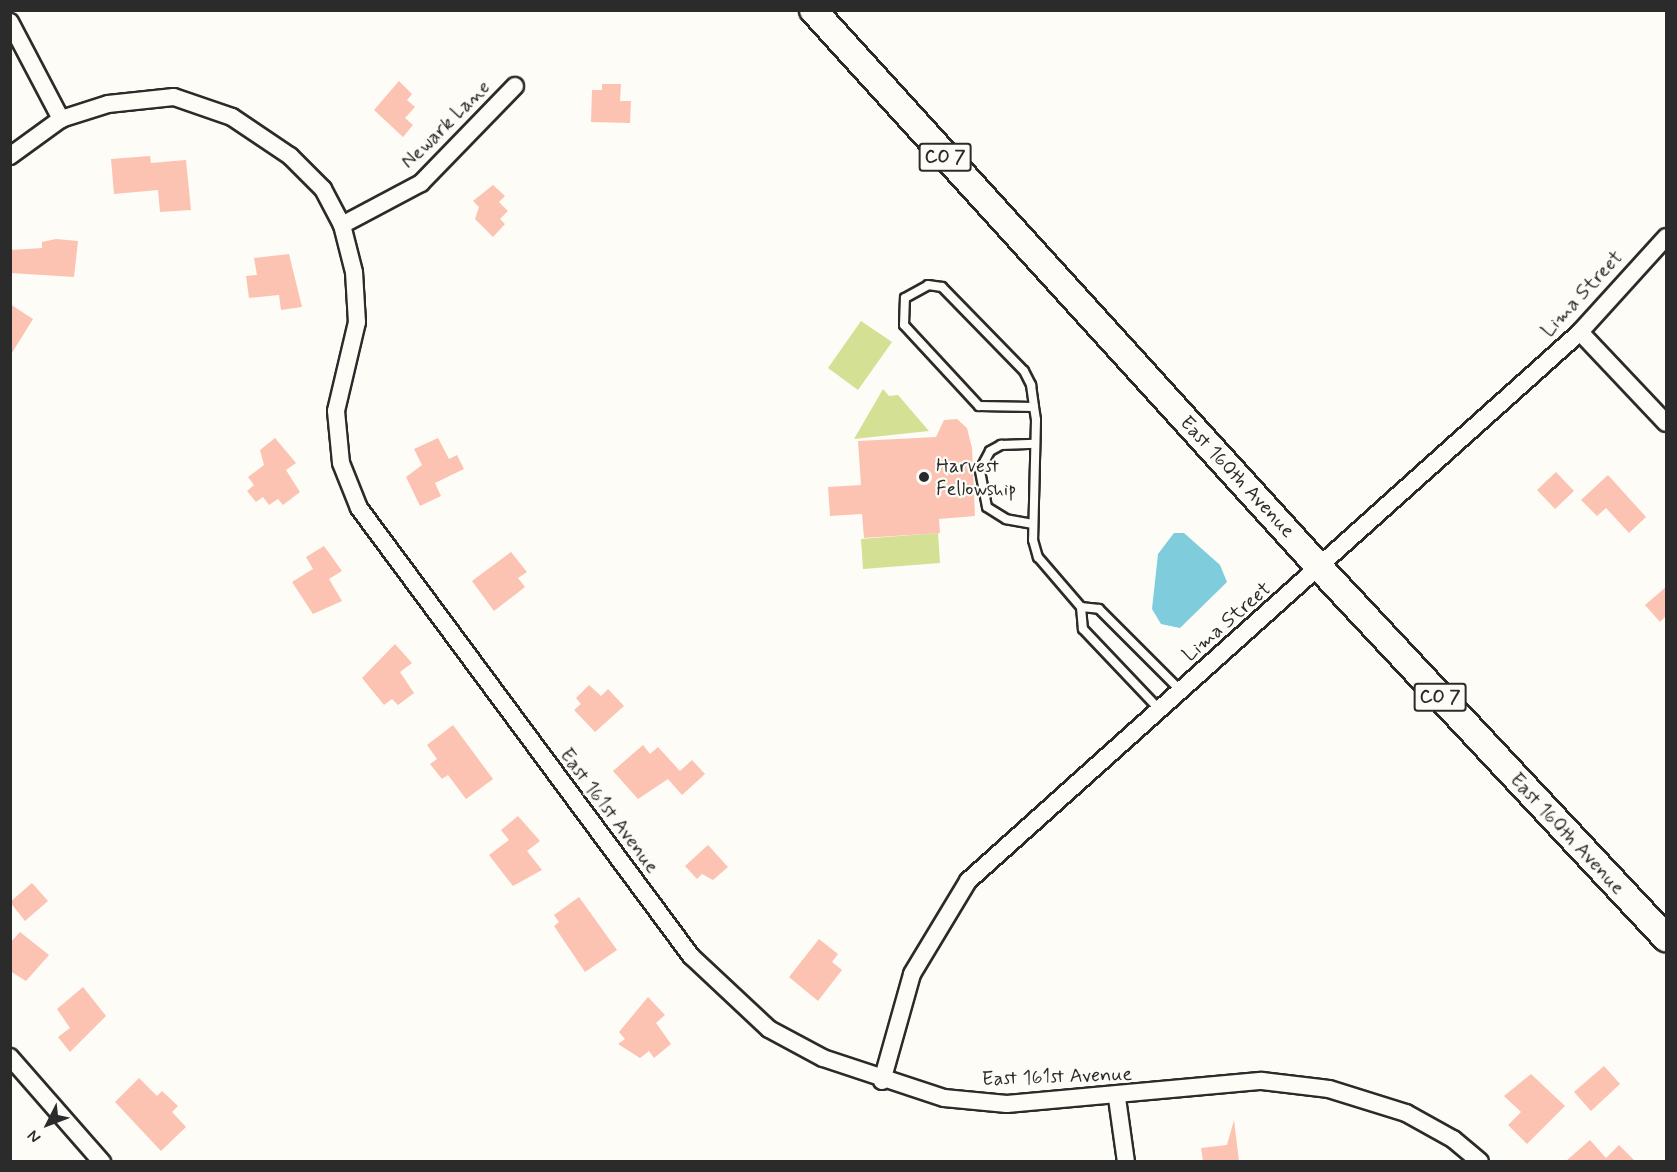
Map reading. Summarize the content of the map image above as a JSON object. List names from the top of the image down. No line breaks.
{"streets":{"main road":["CO 7","East 160th Avenue"],"street":["Newark Lane","Lima Street","East 161st Avenue"]},"crossings":[["Newark Lane","East 161st Avenue"],["Lima Street","East 160th Avenue"],["Lima Street","East 161st Avenue"]],"places":["Harvest Fellowship"],"north":"bottom left"}
